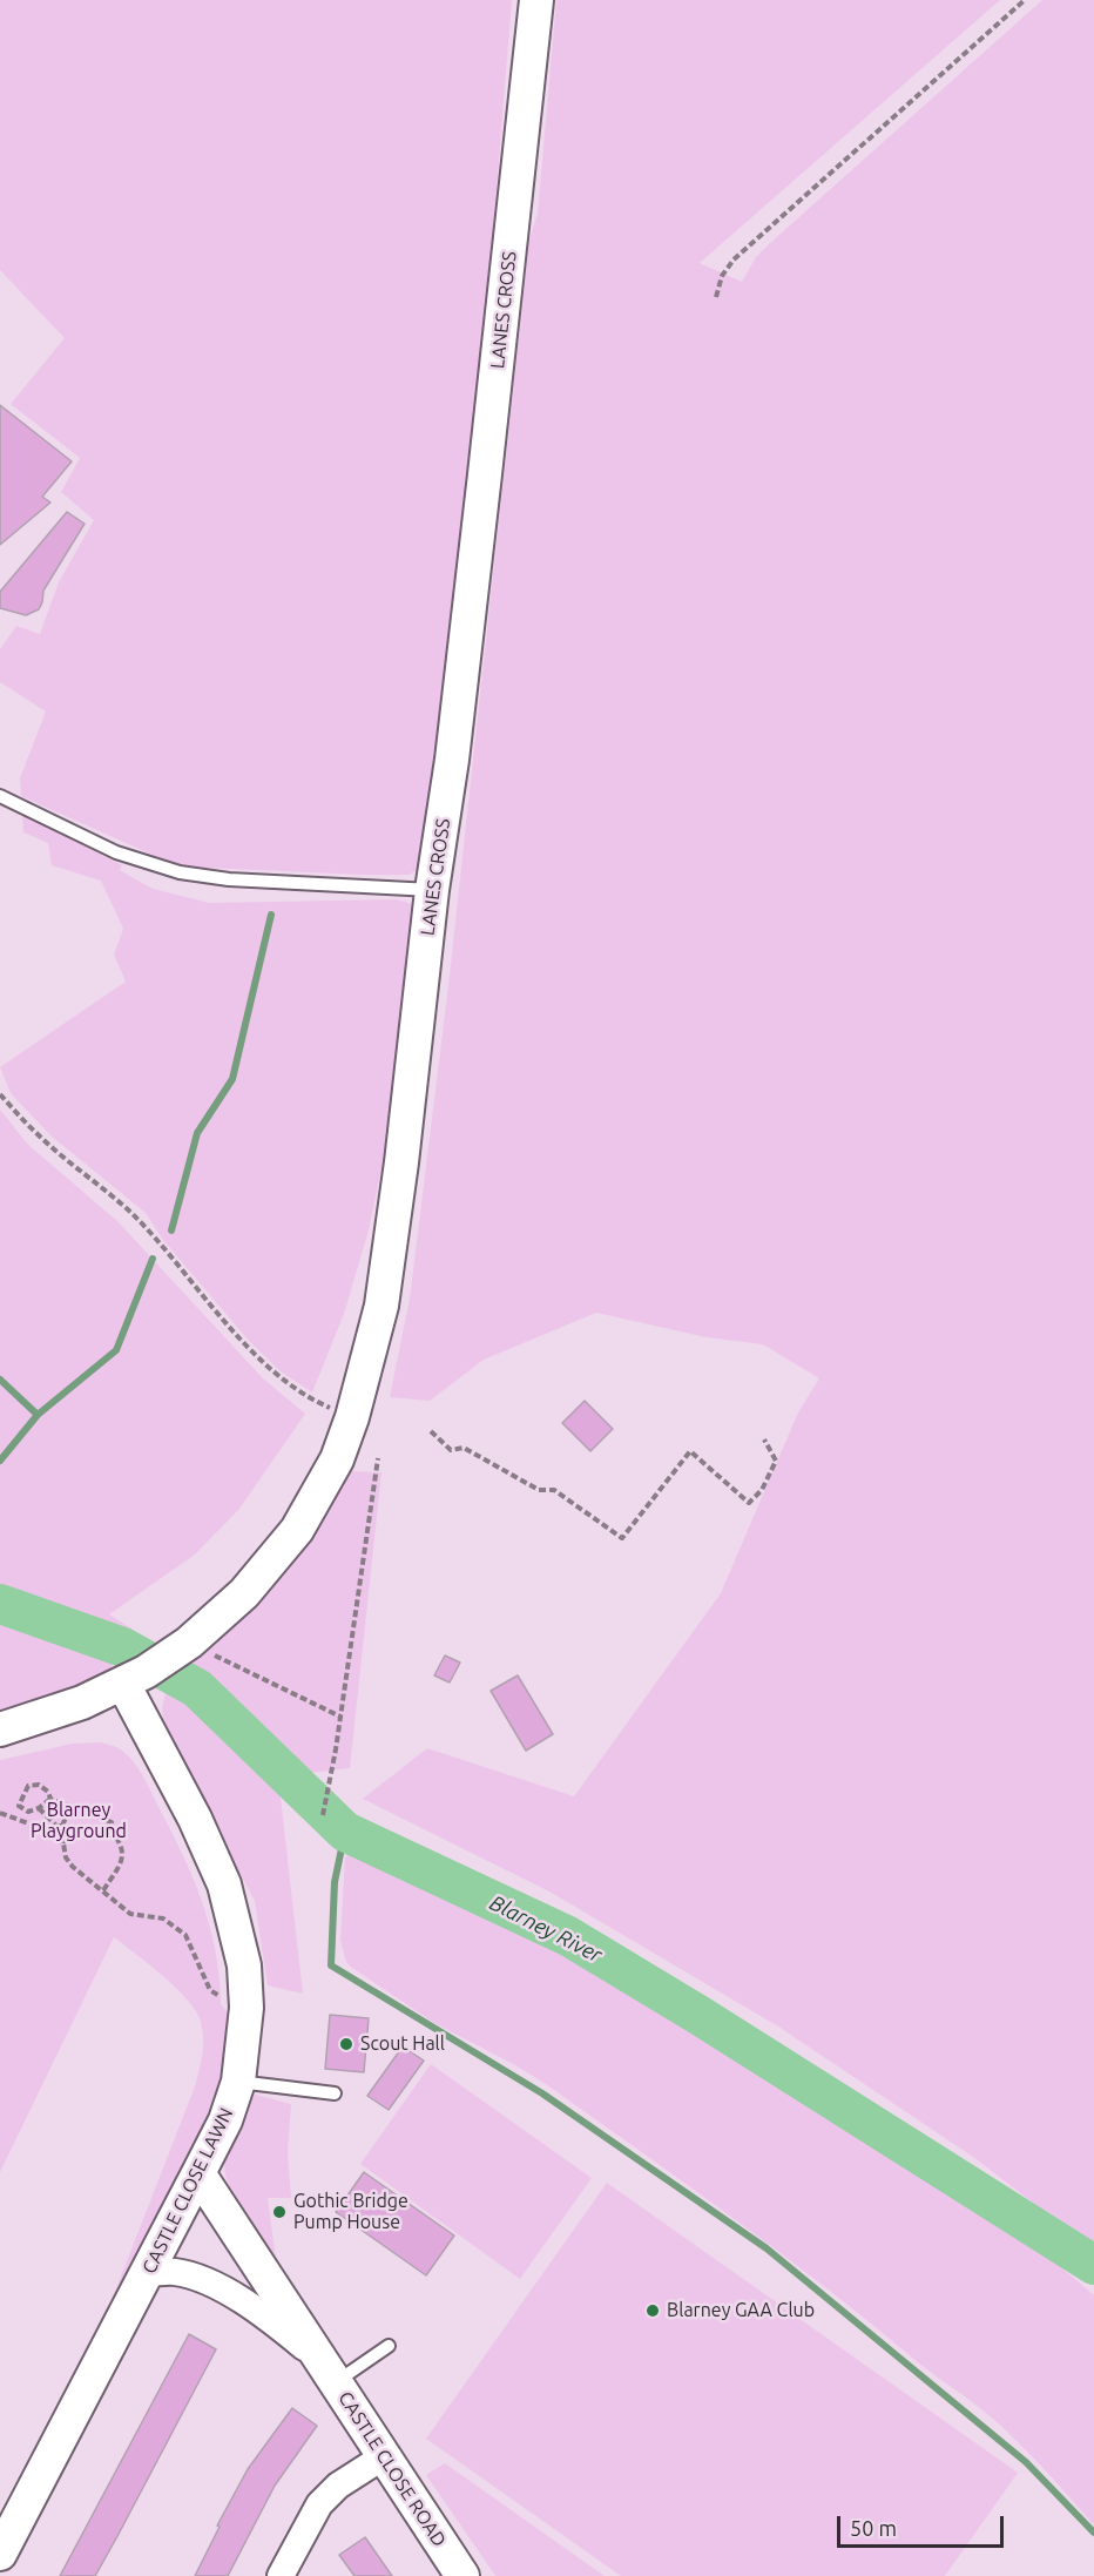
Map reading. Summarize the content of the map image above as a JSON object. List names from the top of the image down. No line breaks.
{"streets":{"street":["LANES CROSS","CASTLE CLOSE LAWN","CASTLE CLOSE ROAD"]},"crossings":[["LANES CROSS","CASTLE CLOSE LAWN"],["CASTLE CLOSE LAWN","CASTLE CLOSE ROAD"]],"water":["Blarney River"],"parks":["Blarney Playground"],"places":["Scout Hall","Gothic Bridge Pump House","Blarney GAA Club"],"scale_bar":"50 m"}
